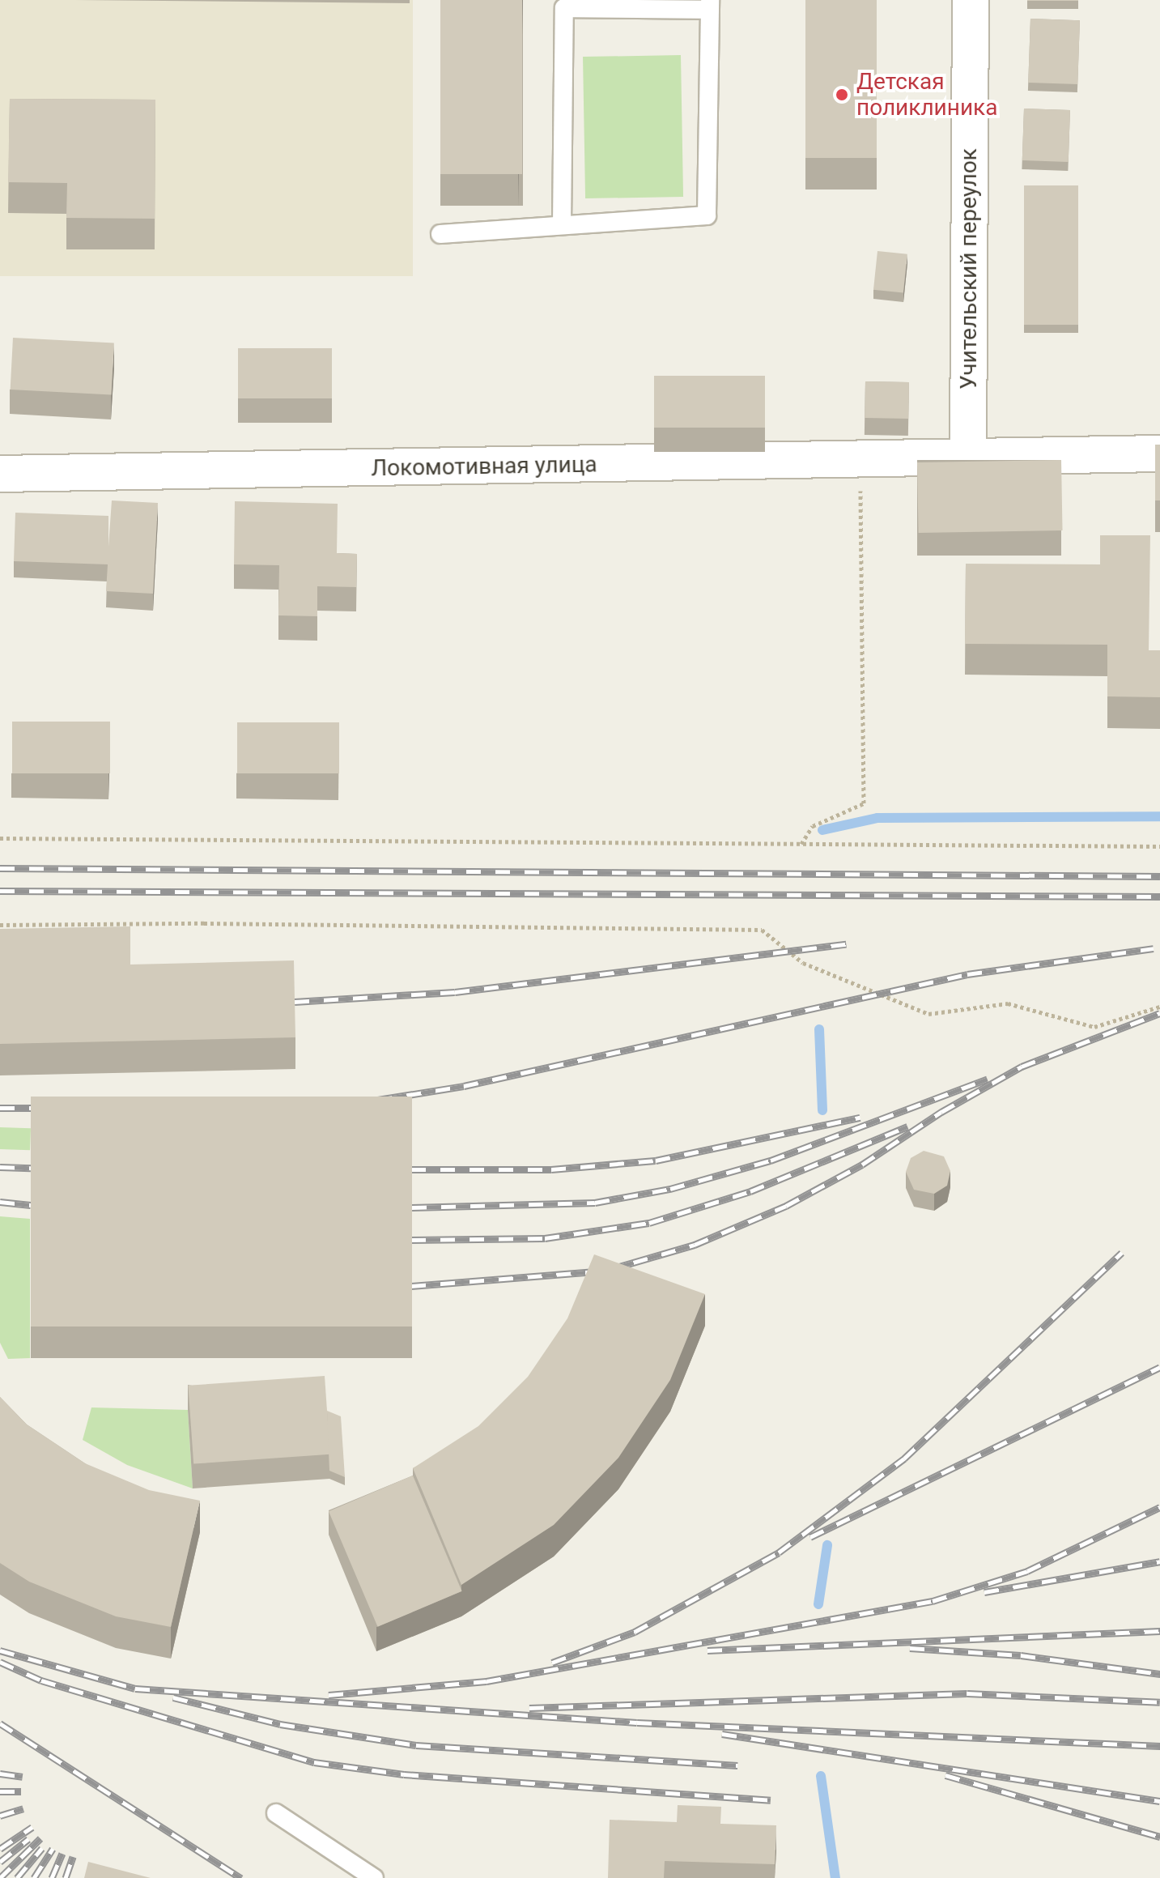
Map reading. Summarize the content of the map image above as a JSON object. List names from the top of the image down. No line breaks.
{"streets":{"street":["Учительский переулок","Локомотивная улица"]},"crossings":[["Учительский переулок","Локомотивная улица"]],"places":["Детская поликлиника"]}
